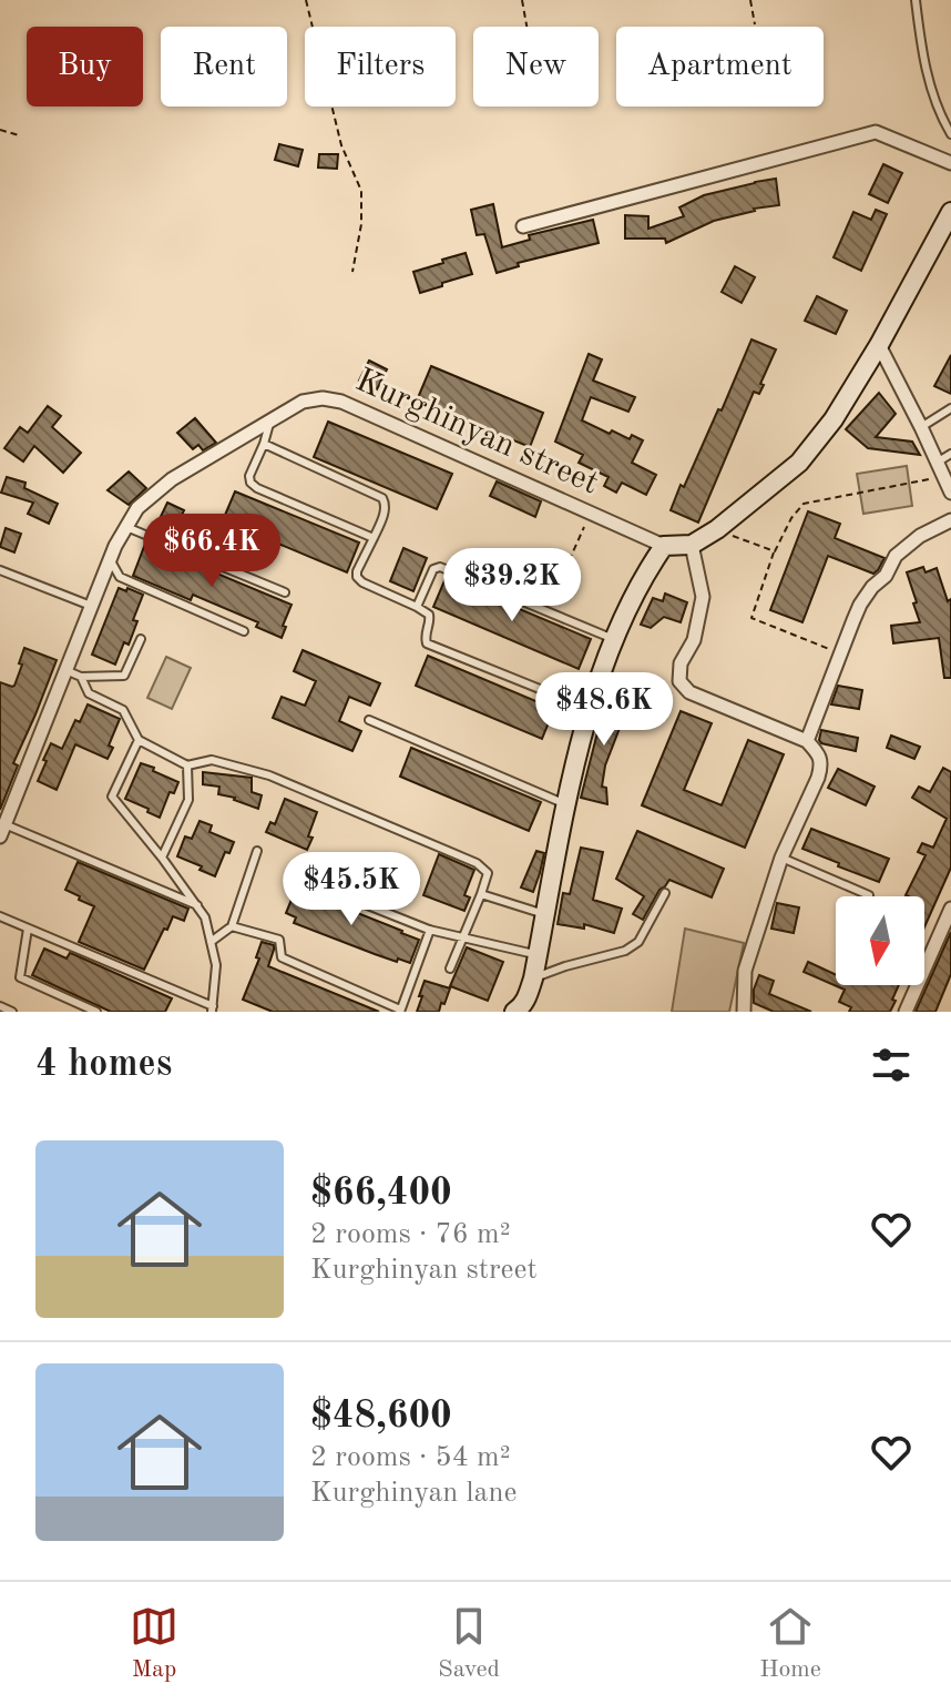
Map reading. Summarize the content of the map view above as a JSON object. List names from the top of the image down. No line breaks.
{"streets":{"street":["Kurghinyan street"]},"north":"bottom","page":{"chip":["Buy","Rent","Filters","New","Apartment"],"price":["$66.4K","$39.2K","$48.6K","$45.5K"],"heading":"4 homes","list":[{"name":"$66,400","note":"2 rooms · 76 m² · Kurghinyan street"},{"name":"$48,600","note":"2 rooms · 54 m² · Kurghinyan lane"}],"tabs":["Map","Saved","Home"]}}
